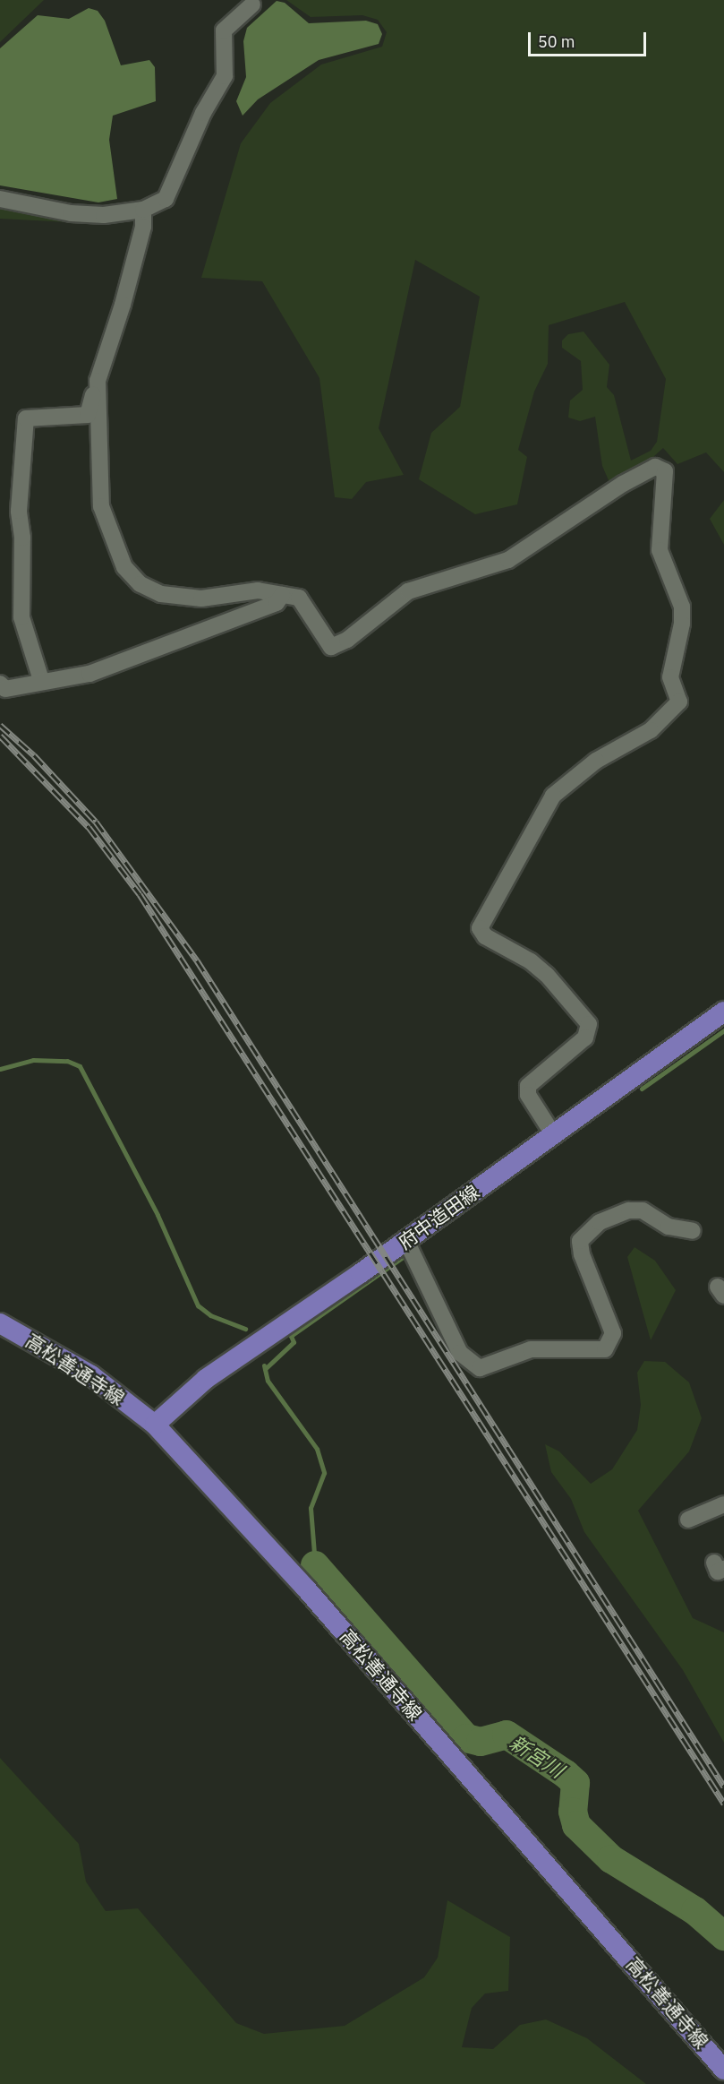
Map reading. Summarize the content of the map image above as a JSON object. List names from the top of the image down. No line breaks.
{"streets":{"main road":["府中造田線","高松善通寺線"]},"crossings":[["府中造田線","高松善通寺線"]],"water":["新宮川"],"scale_bar":"50 m"}
